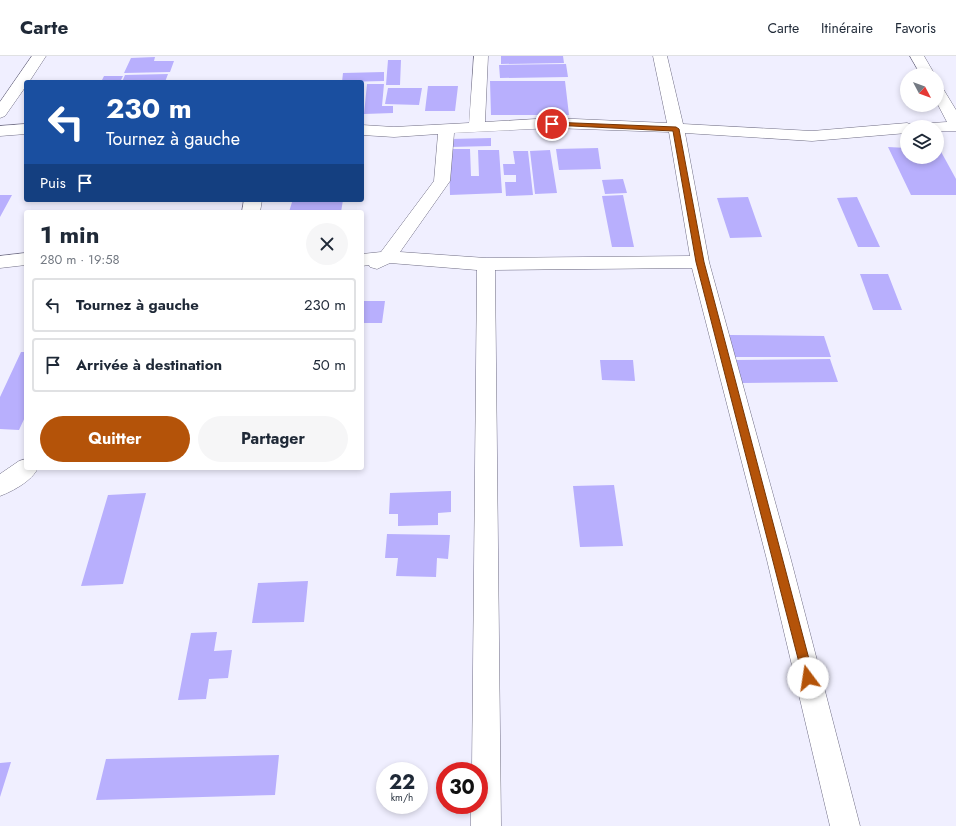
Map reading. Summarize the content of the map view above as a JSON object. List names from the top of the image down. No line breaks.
{"north":"bottom right","page":{"header":"Carte","nav":["Carte","Itinéraire","Favoris"],"turn":["230 m","Tournez à gauche"],"then":"Puis","heading":["1 min","280 m · 19:58"],"list":[{"name":"Tournez à gauche","value":"230 m"},{"name":"Arrivée à destination","value":"50 m"}],"buttons":["Quitter","Partager"],"speed":"22 km/h","limit":"30"}}
